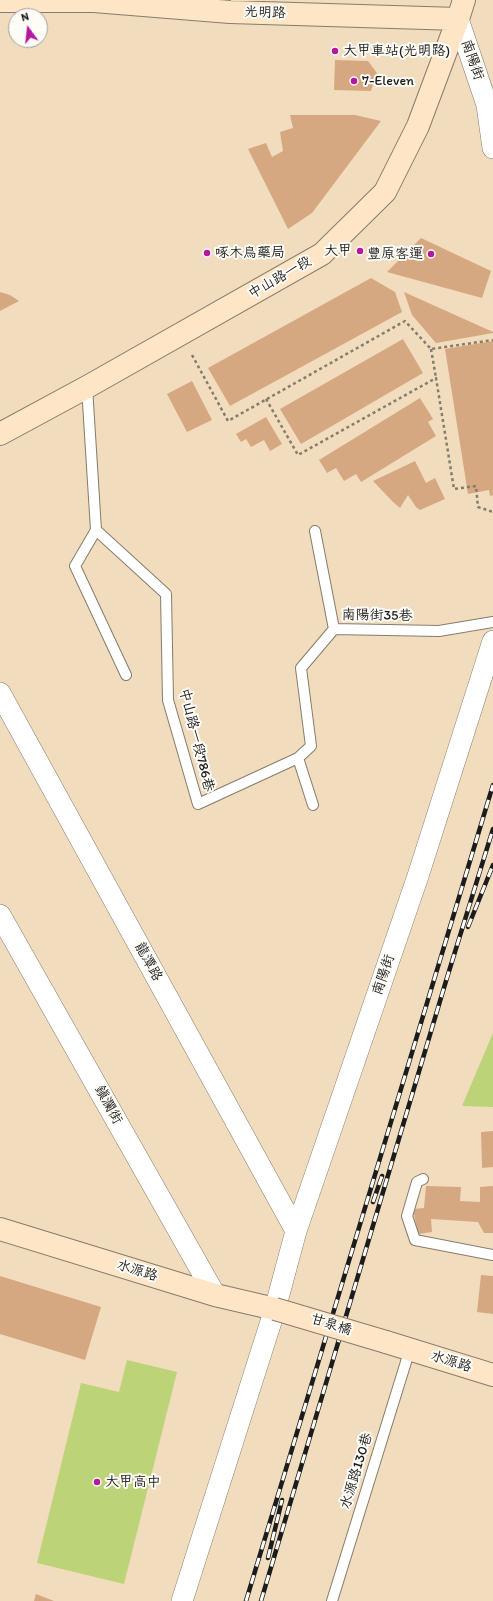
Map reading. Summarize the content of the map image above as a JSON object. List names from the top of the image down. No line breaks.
{"streets":{"main road":["光明路","中山路一段","水源路","甘泉橋"],"street":["南陽街","龍潭路","鎮瀾街"],"lane":["南陽街35巷","中山路一段786巷","水源路130巷"]},"crossings":[["光明路","南陽街"],["光明路","中山路一段"],["南陽街","中山路一段"],["南陽街","龍潭路"],["南陽街","水源路"],["南陽街","甘泉橋"],["鎮瀾街","水源路"],["水源路","甘泉橋"],["水源路","水源路130巷"]],"places":["大甲車站(光明路)","7-Eleven","大甲","啄木鳥藥局","豐原客運","大甲高中"],"north":"top"}
